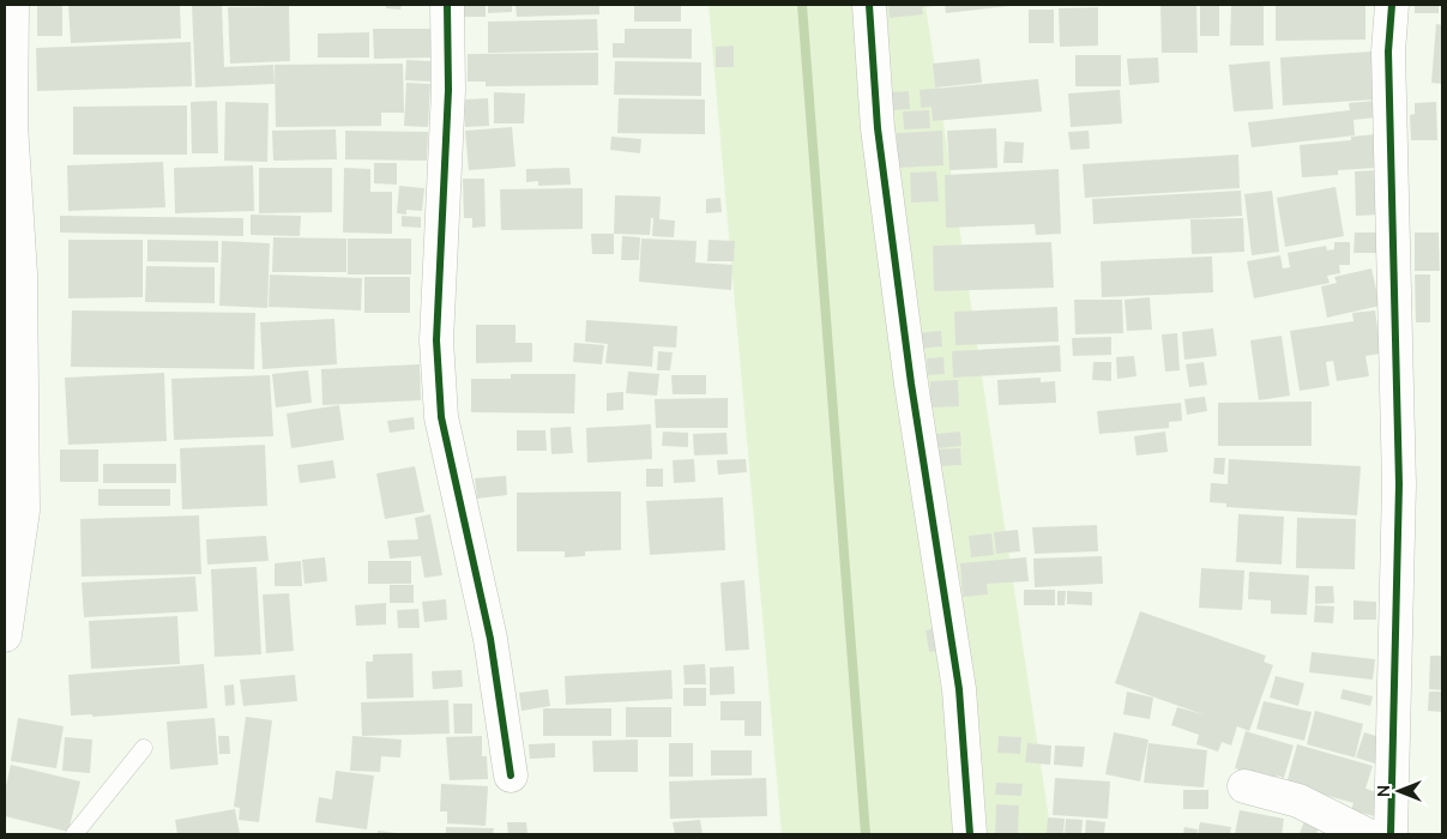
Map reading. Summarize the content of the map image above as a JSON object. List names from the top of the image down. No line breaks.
{"north":"left"}
